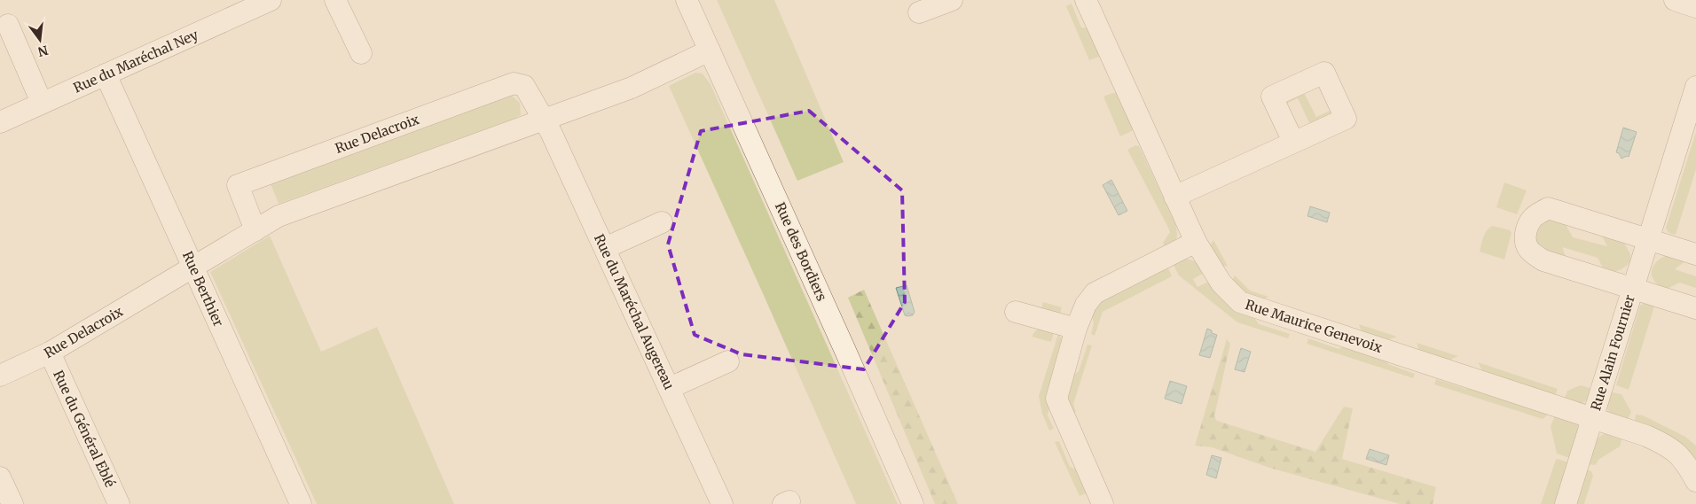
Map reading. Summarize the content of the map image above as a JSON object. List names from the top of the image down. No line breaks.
{"streets":{"street":["Rue du Maréchal Ney","Rue Delacroix","Rue des Bordiers","Rue Berthier","Rue du Maréchal Augereau","Rue Maurice Genevoix","Rue Alain Fournier","Rue du Général Eblé"]},"crossings":[["Rue du Maréchal Ney","Rue Berthier"],["Rue Delacroix","Rue des Bordiers"],["Rue Delacroix","Rue Berthier"],["Rue Delacroix","Rue du Maréchal Augereau"],["Rue Delacroix","Rue du Général Eblé"],["Rue Maurice Genevoix","Rue Alain Fournier"]],"north":"bottom"}
